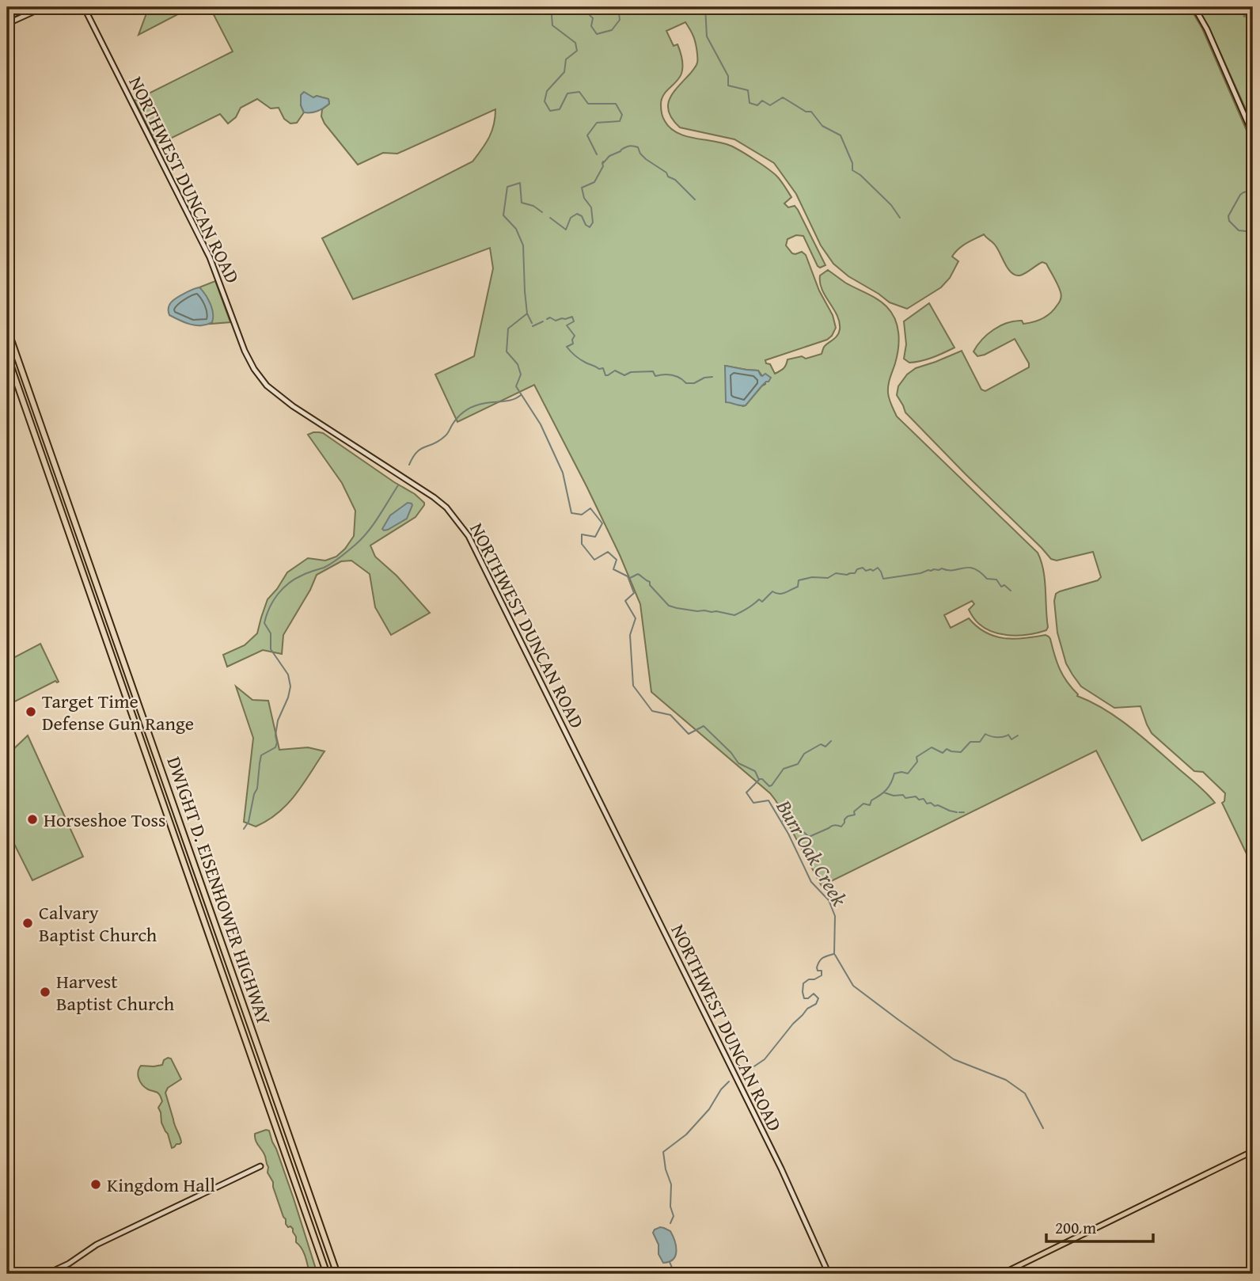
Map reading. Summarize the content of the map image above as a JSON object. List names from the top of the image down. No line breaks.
{"streets":{"highway":["DWIGHT D. EISENHOWER HIGHWAY"],"street":["NORTHWEST DUNCAN ROAD"]},"water":["Burr Oak Creek"],"places":["Target Time Defense Gun Range","Horseshoe Toss","Calvary Baptist Church","Harvest Baptist Church","Kingdom Hall"],"scale_bar":"200 m"}
